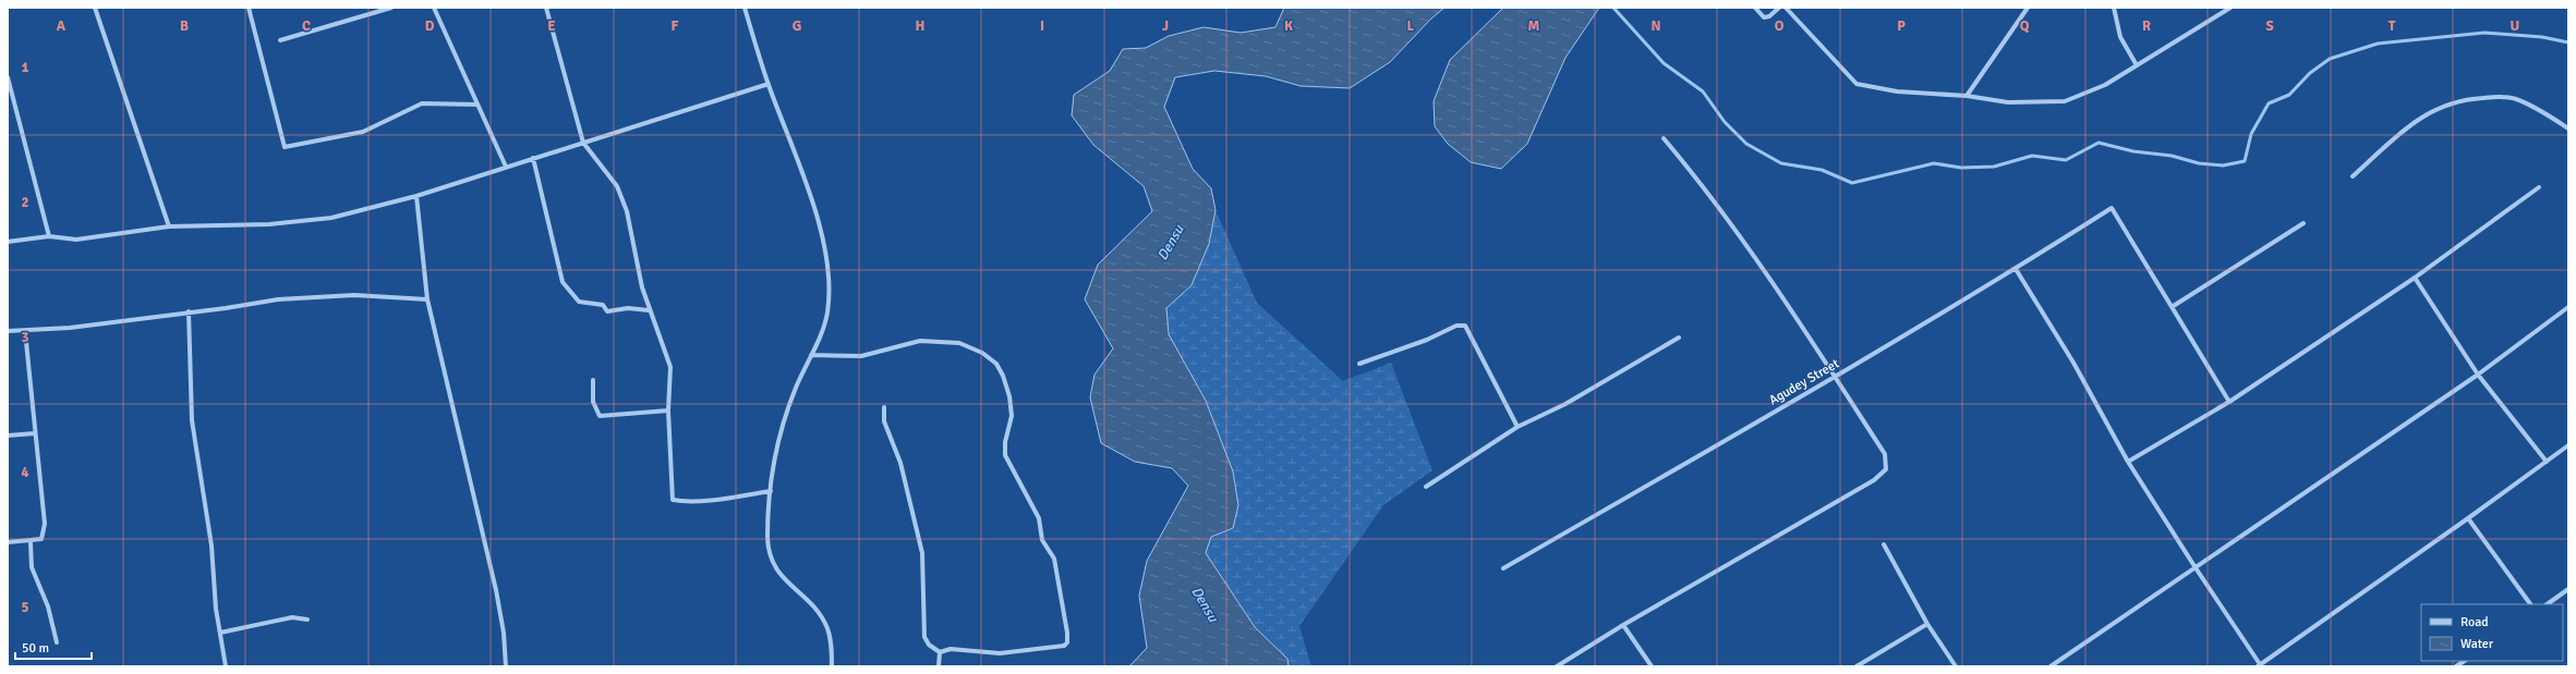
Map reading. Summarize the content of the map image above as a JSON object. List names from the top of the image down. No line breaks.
{"streets":{"street":["Agudey Street"]},"water":["Densu"],"legend":["Road","Water"],"scale_bar":"50 m","grid":{"columns":["A","B","C","D","E","F","G","H","I","J","K","L","M","N","O","P","Q","R","S","T","U"],"rows":["1","2","3","4","5"]}}
